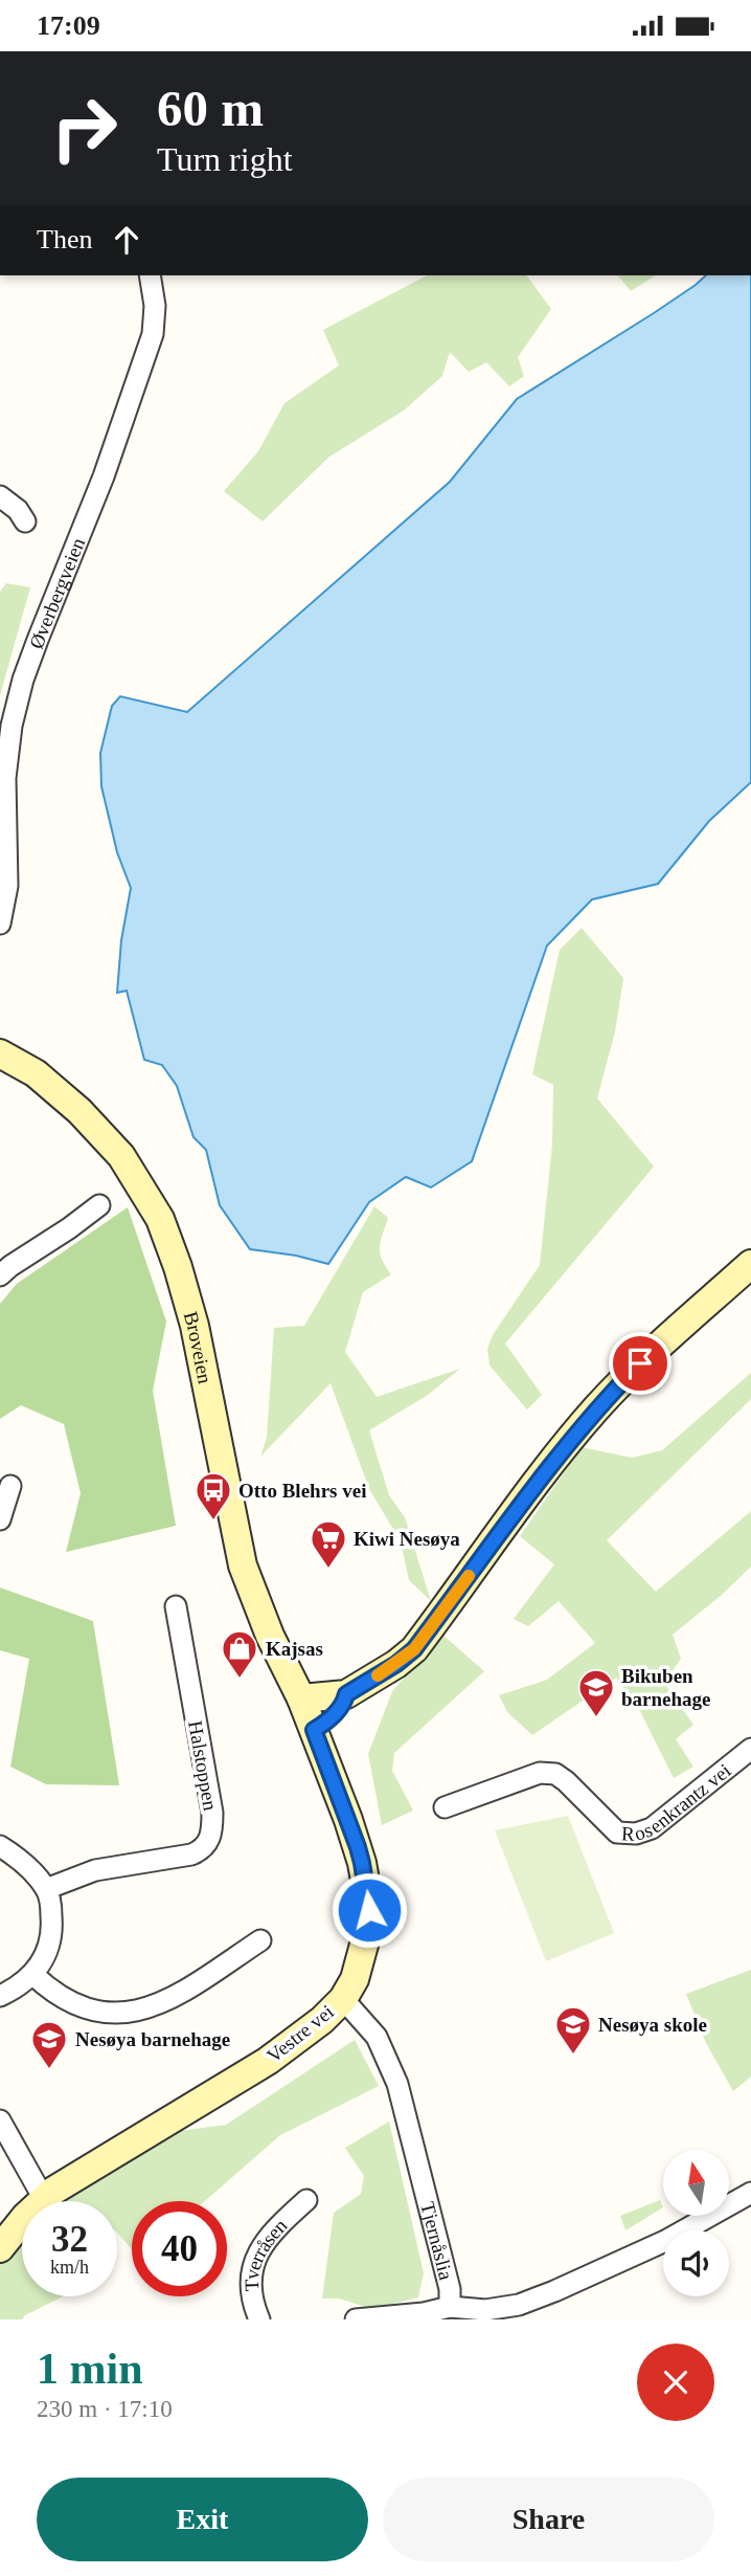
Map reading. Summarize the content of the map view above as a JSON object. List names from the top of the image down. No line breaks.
{"streets":{"street":["Øverbergveien","Broveien","Halstoppen","Rosenkrantz vei","Vestre vei","Tjernåslia","Tverråsen"]},"crossings":[["Broveien","Vestre vei"],["Vestre vei","Tjernåslia"]],"places":{"bus stop":["Otto Blehrs vei"],"supermarket":["Kiwi Nesøya"],"shop":["Kajsas"],"school or university":["Bikuben barnehage","Nesøya skole","Nesøya barnehage"]},"north":"top","page":{"status":"17:09","turn":["60 m","Turn right"],"then":"Then","speed":"32 km/h","limit":"40","heading":["1 min","230 m · 17:10"],"buttons":["Exit","Share"]}}
